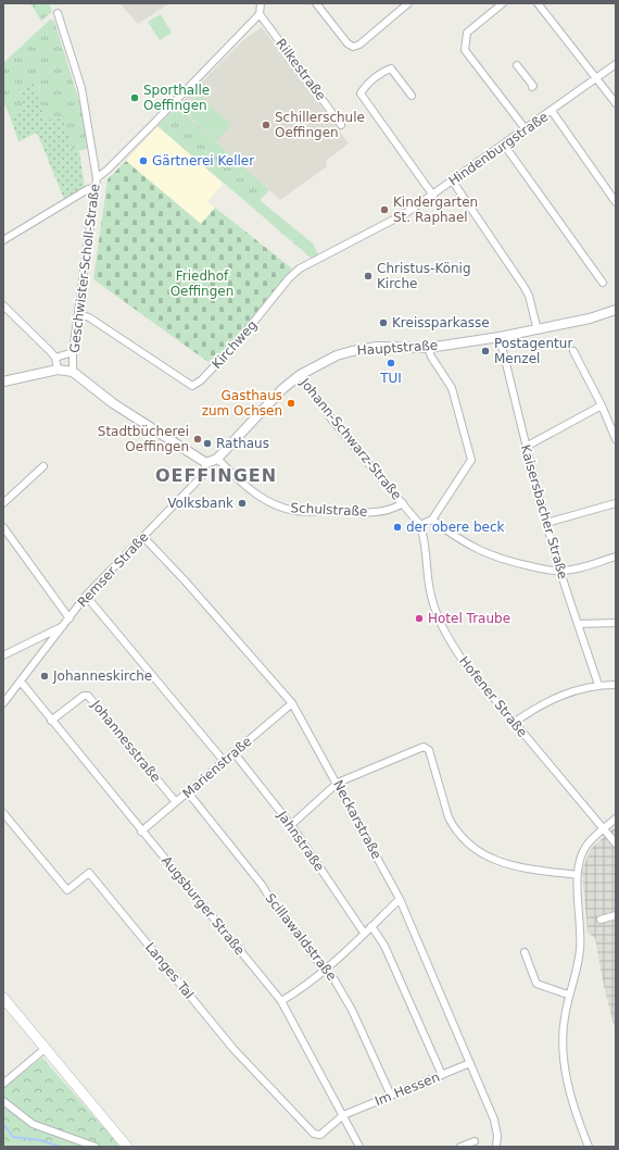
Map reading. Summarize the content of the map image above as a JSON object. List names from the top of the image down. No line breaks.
{"streets":{"street":["Rilkestraße","Hindenburgstraße","Geschwister-Scholl-Straße","Kirchweg","Hauptstraße","Johann-Schwarz-Straße","Schulstraße","Kaisersbacher Straße","Remser Straße","Hofener Straße","Johannesstraße","Marienstraße","Neckarstraße","Jahnstraße","Augsburger Straße","Scillawaldstraße","Langes Tal","Im Hessen"]},"crossings":[["Hindenburgstraße","Kirchweg"],["Geschwister-Scholl-Straße","Kirchweg"],["Hauptstraße","Johann-Schwarz-Straße"],["Hauptstraße","Schulstraße"],["Hauptstraße","Kaisersbacher Straße"],["Johann-Schwarz-Straße","Schulstraße"],["Johann-Schwarz-Straße","Hofener Straße"],["Remser Straße","Neckarstraße"],["Johannesstraße","Marienstraße"],["Johannesstraße","Augsburger Straße"],["Marienstraße","Neckarstraße"],["Marienstraße","Jahnstraße"],["Marienstraße","Augsburger Straße"],["Marienstraße","Scillawaldstraße"],["Neckarstraße","Im Hessen"],["Augsburger Straße","Langes Tal"],["Augsburger Straße","Im Hessen"],["Scillawaldstraße","Im Hessen"],["Langes Tal","Im Hessen"]],"districts":["OEFFINGEN"],"parks":["Friedhof Oeffingen"],"places":["Sporthalle Oeffingen","Schillerschule Oeffingen","Gärtnerei Keller","Kindergarten St. Raphael","Christus-König Kirche","Kreissparkasse","Postagentur Menzel","TUI","Gasthaus zum Ochsen","Stadtbücherei Oeffingen","Rathaus","Volksbank","der obere beck","Hotel Traube","Johanneskirche"]}
